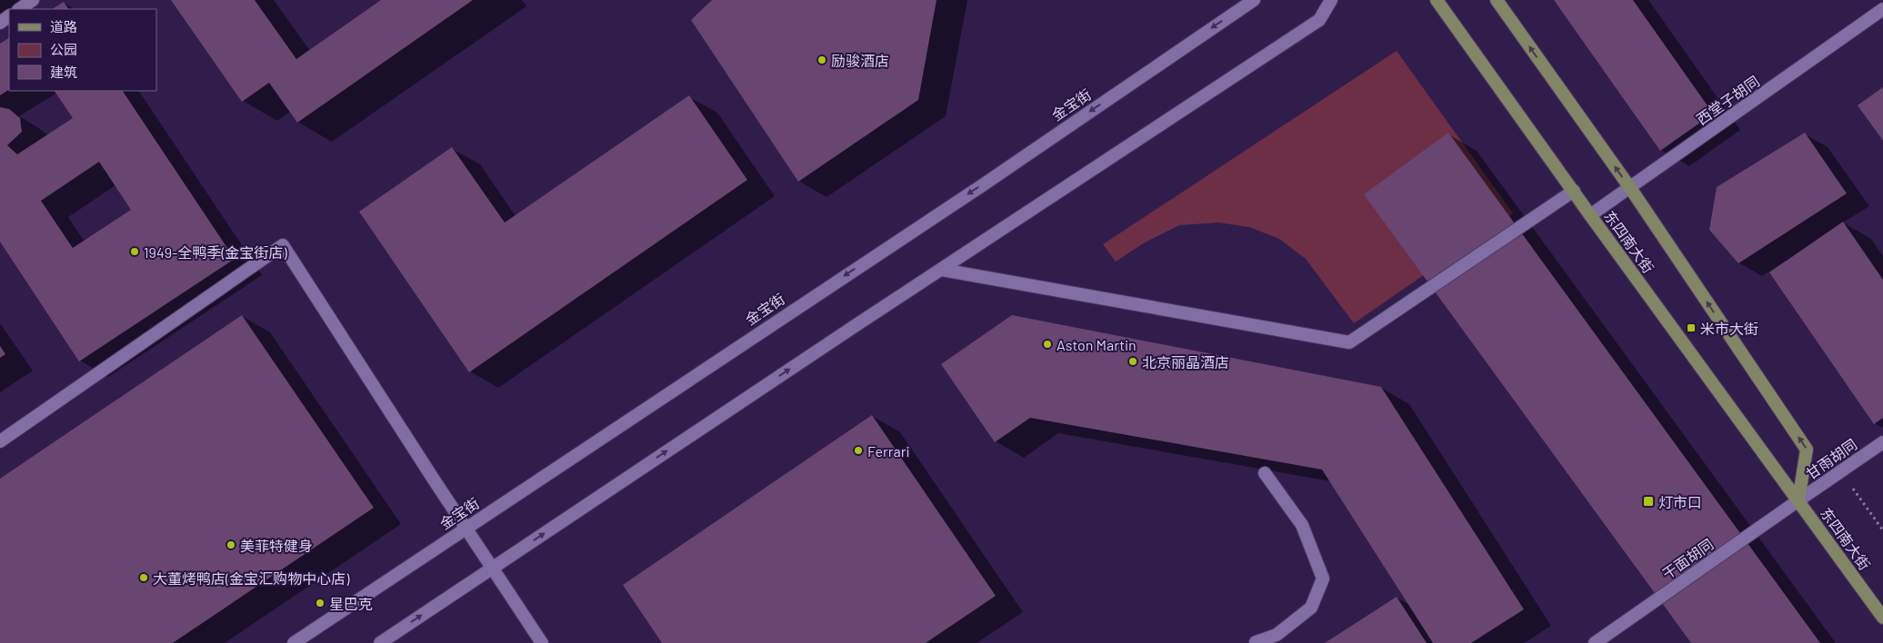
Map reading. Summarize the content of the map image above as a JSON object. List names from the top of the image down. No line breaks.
{"streets":{"main road":["西堂子胡同","金宝街","东四南大街","甘雨胡同","干面胡同"]},"crossings":[["西堂子胡同","东四南大街"],["东四南大街","甘雨胡同"],["东四南大街","干面胡同"],["甘雨胡同","干面胡同"]],"places":{"other":["励骏酒店","1949-全鸭季(金宝街店)","Aston Martin","北京丽晶酒店","Ferrari","美菲特健身","大董烤鸭店(金宝汇购物中心店)","星巴克"],"transit":["米市大街","灯市口"]},"legend":["道路","公园","建筑"]}
